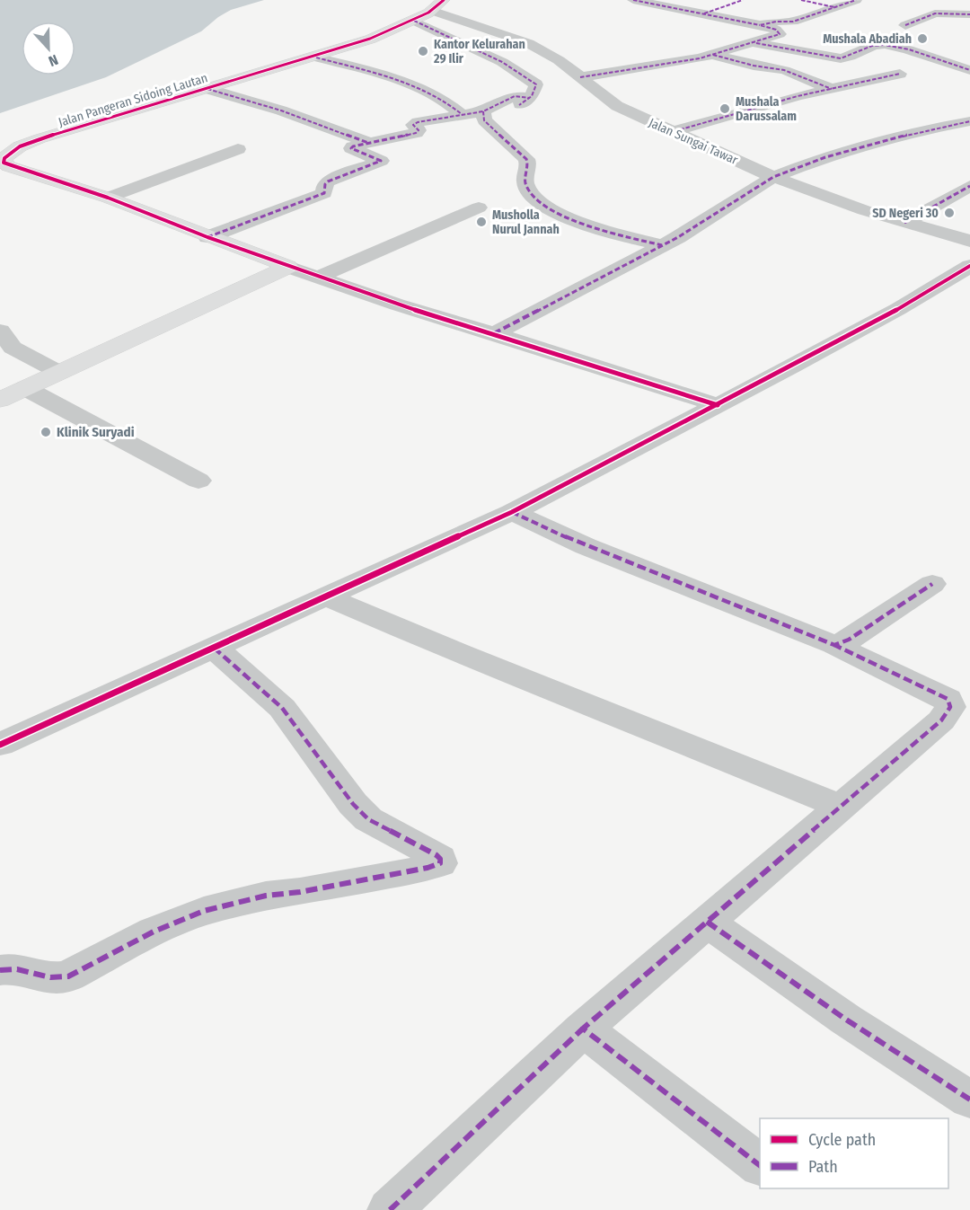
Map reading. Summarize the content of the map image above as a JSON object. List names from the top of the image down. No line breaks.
{"streets":{"street":["Jalan Pangeran Sidoing Lautan","Jalan Sungai Tawar"]},"crossings":[["Jalan Pangeran Sidoing Lautan","Jalan Sungai Tawar"]],"places":["Mushala Abadiah","Kantor Kelurahan 29 Ilir","Mushala Darussalam","SD Negeri 30","Musholla Nurul Jannah","Klinik Suryadi"],"legend":["Cycle path","Path"],"north":"bottom"}
